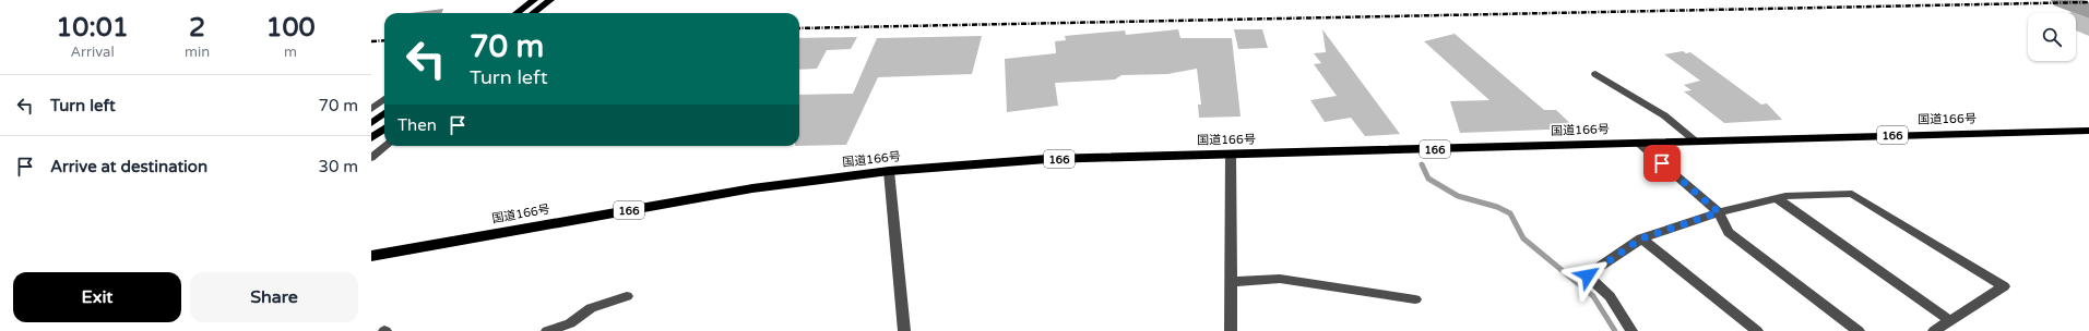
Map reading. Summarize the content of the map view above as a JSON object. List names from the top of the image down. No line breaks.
{"streets":{"highway":["国道166号","166"]},"page":{"eta":["10:01","Arrival","2","min","100","m"],"turn":["70 m","Turn left"],"list":[{"name":"Turn left","value":"70 m"},{"name":"Arrive at destination","value":"30 m"}],"then":"Then","buttons":["Exit","Share"]}}
